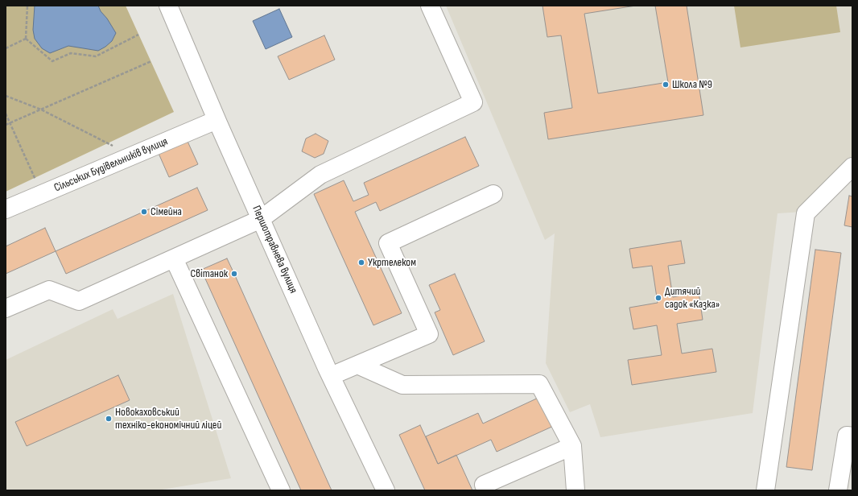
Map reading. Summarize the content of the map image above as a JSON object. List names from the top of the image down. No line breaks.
{"streets":{"street":["Сільських Будівельників вулиця","Першотравнева вулиця"]},"crossings":[["Сільських Будівельників вулиця","Першотравнева вулиця"]],"places":["Школа №9","Сімейна","Укртелеком","Свiтанок","Дитячий садок «Казка»","Новокаховський техніко-економічний ліцей"]}
